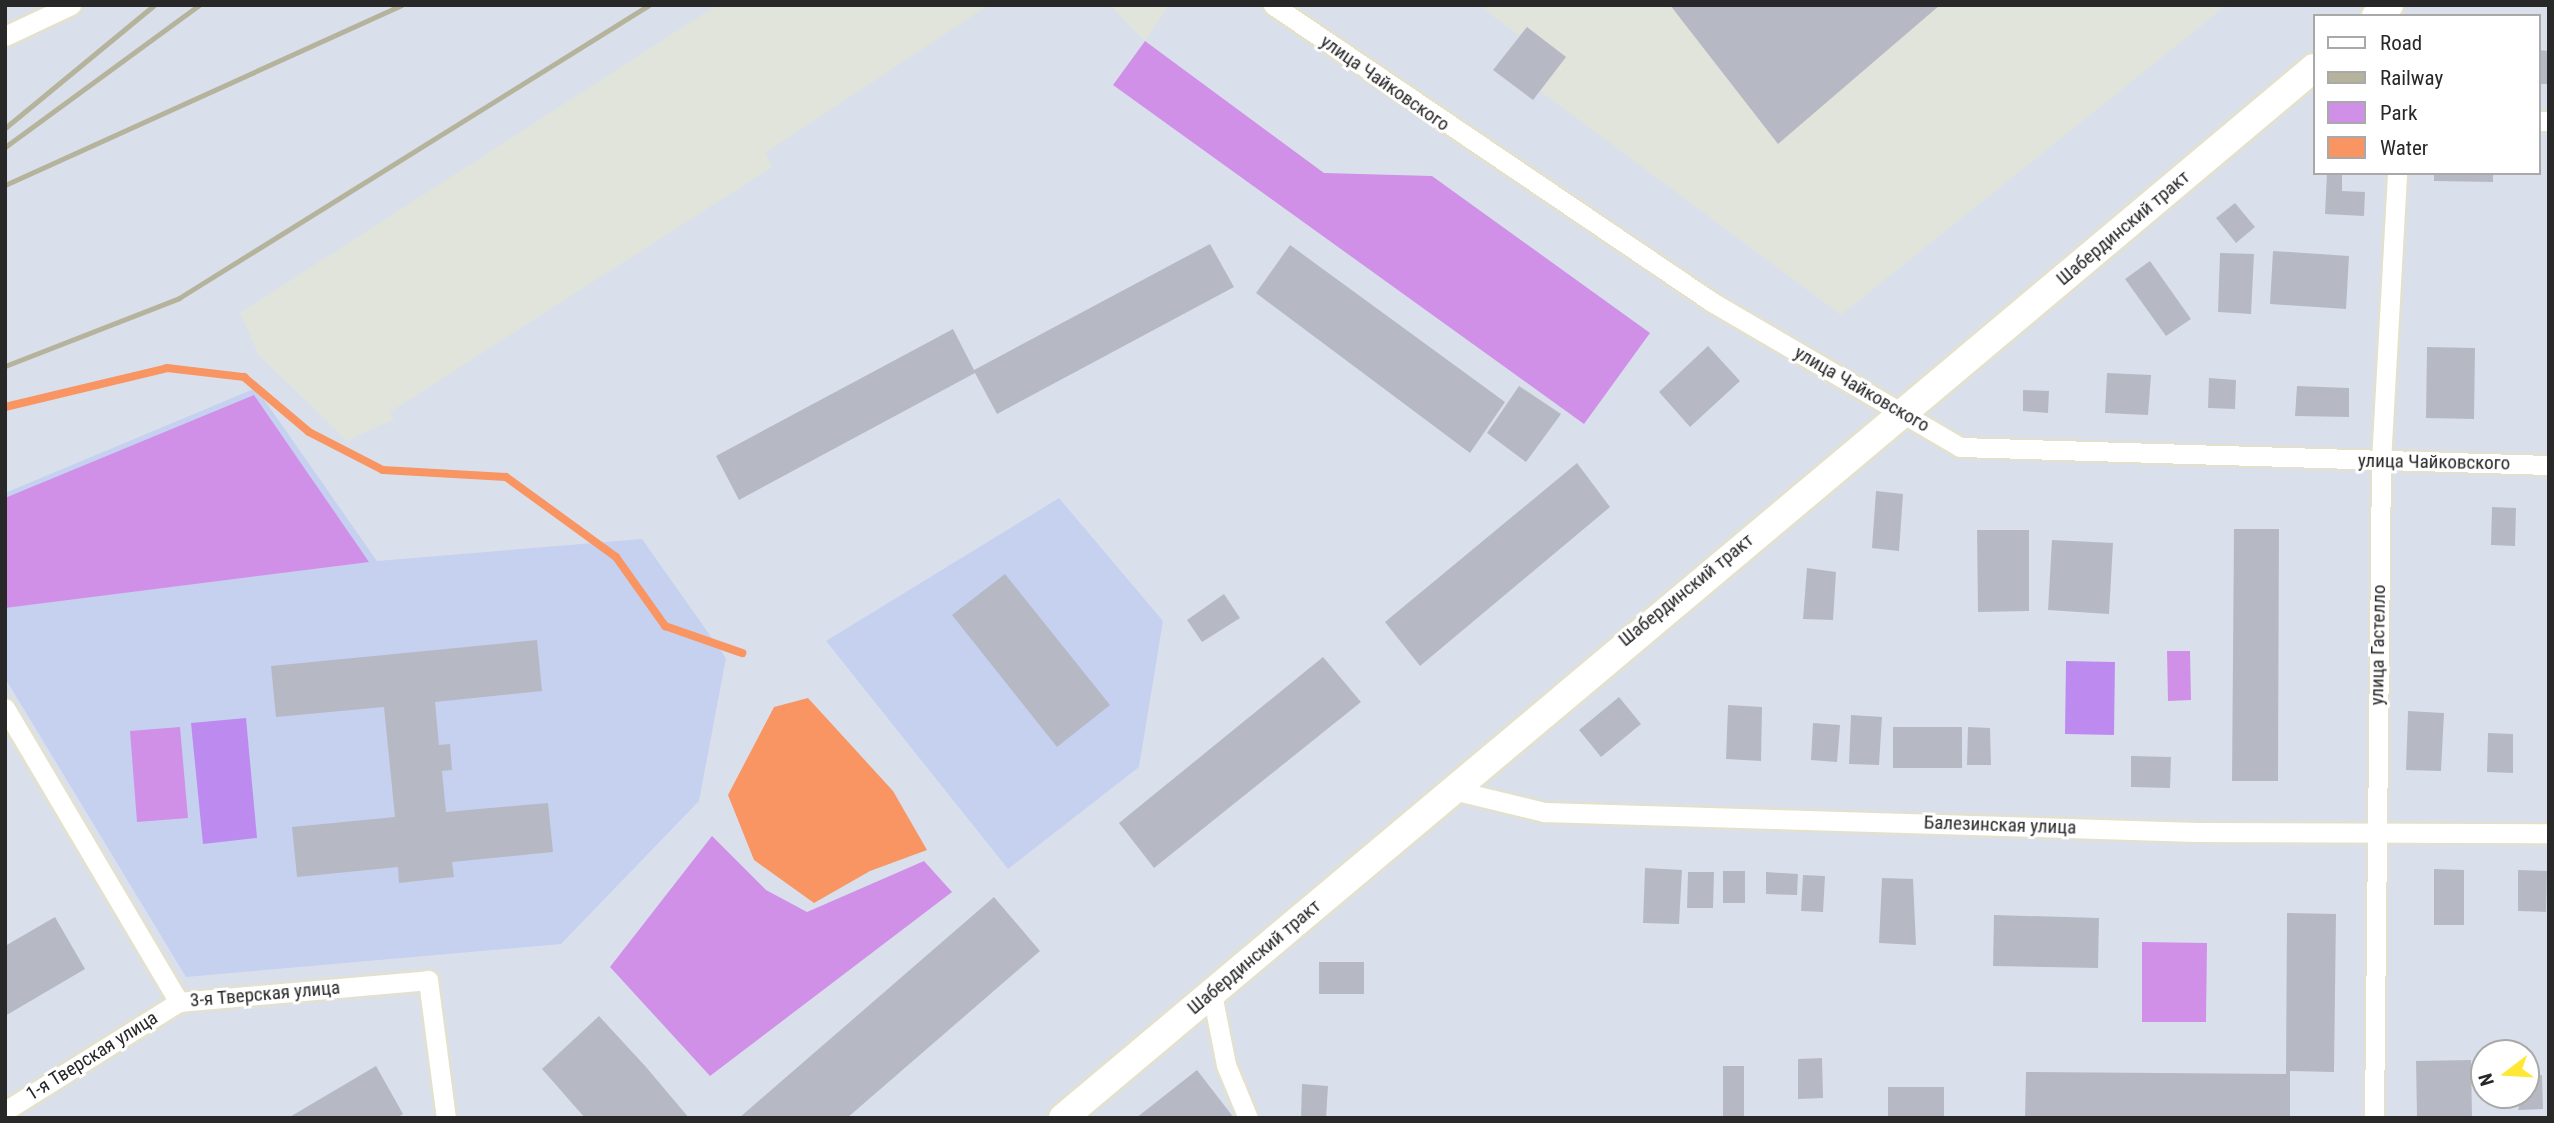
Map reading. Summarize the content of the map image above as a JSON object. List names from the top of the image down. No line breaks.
{"streets":{"main road":["Шабердинский тракт"],"street":["улица Чайковского","улица Гастелло","Балезинская улица","3-я Тверская улица","1-я Тверская улица"]},"crossings":[["улица Чайковского","Шабердинский тракт"],["улица Чайковского","улица Гастелло"],["Шабердинский тракт","Балезинская улица"],["улица Гастелло","Балезинская улица"],["3-я Тверская улица","1-я Тверская улица"]],"legend":["Road","Railway","Park","Water"],"north":"left"}
